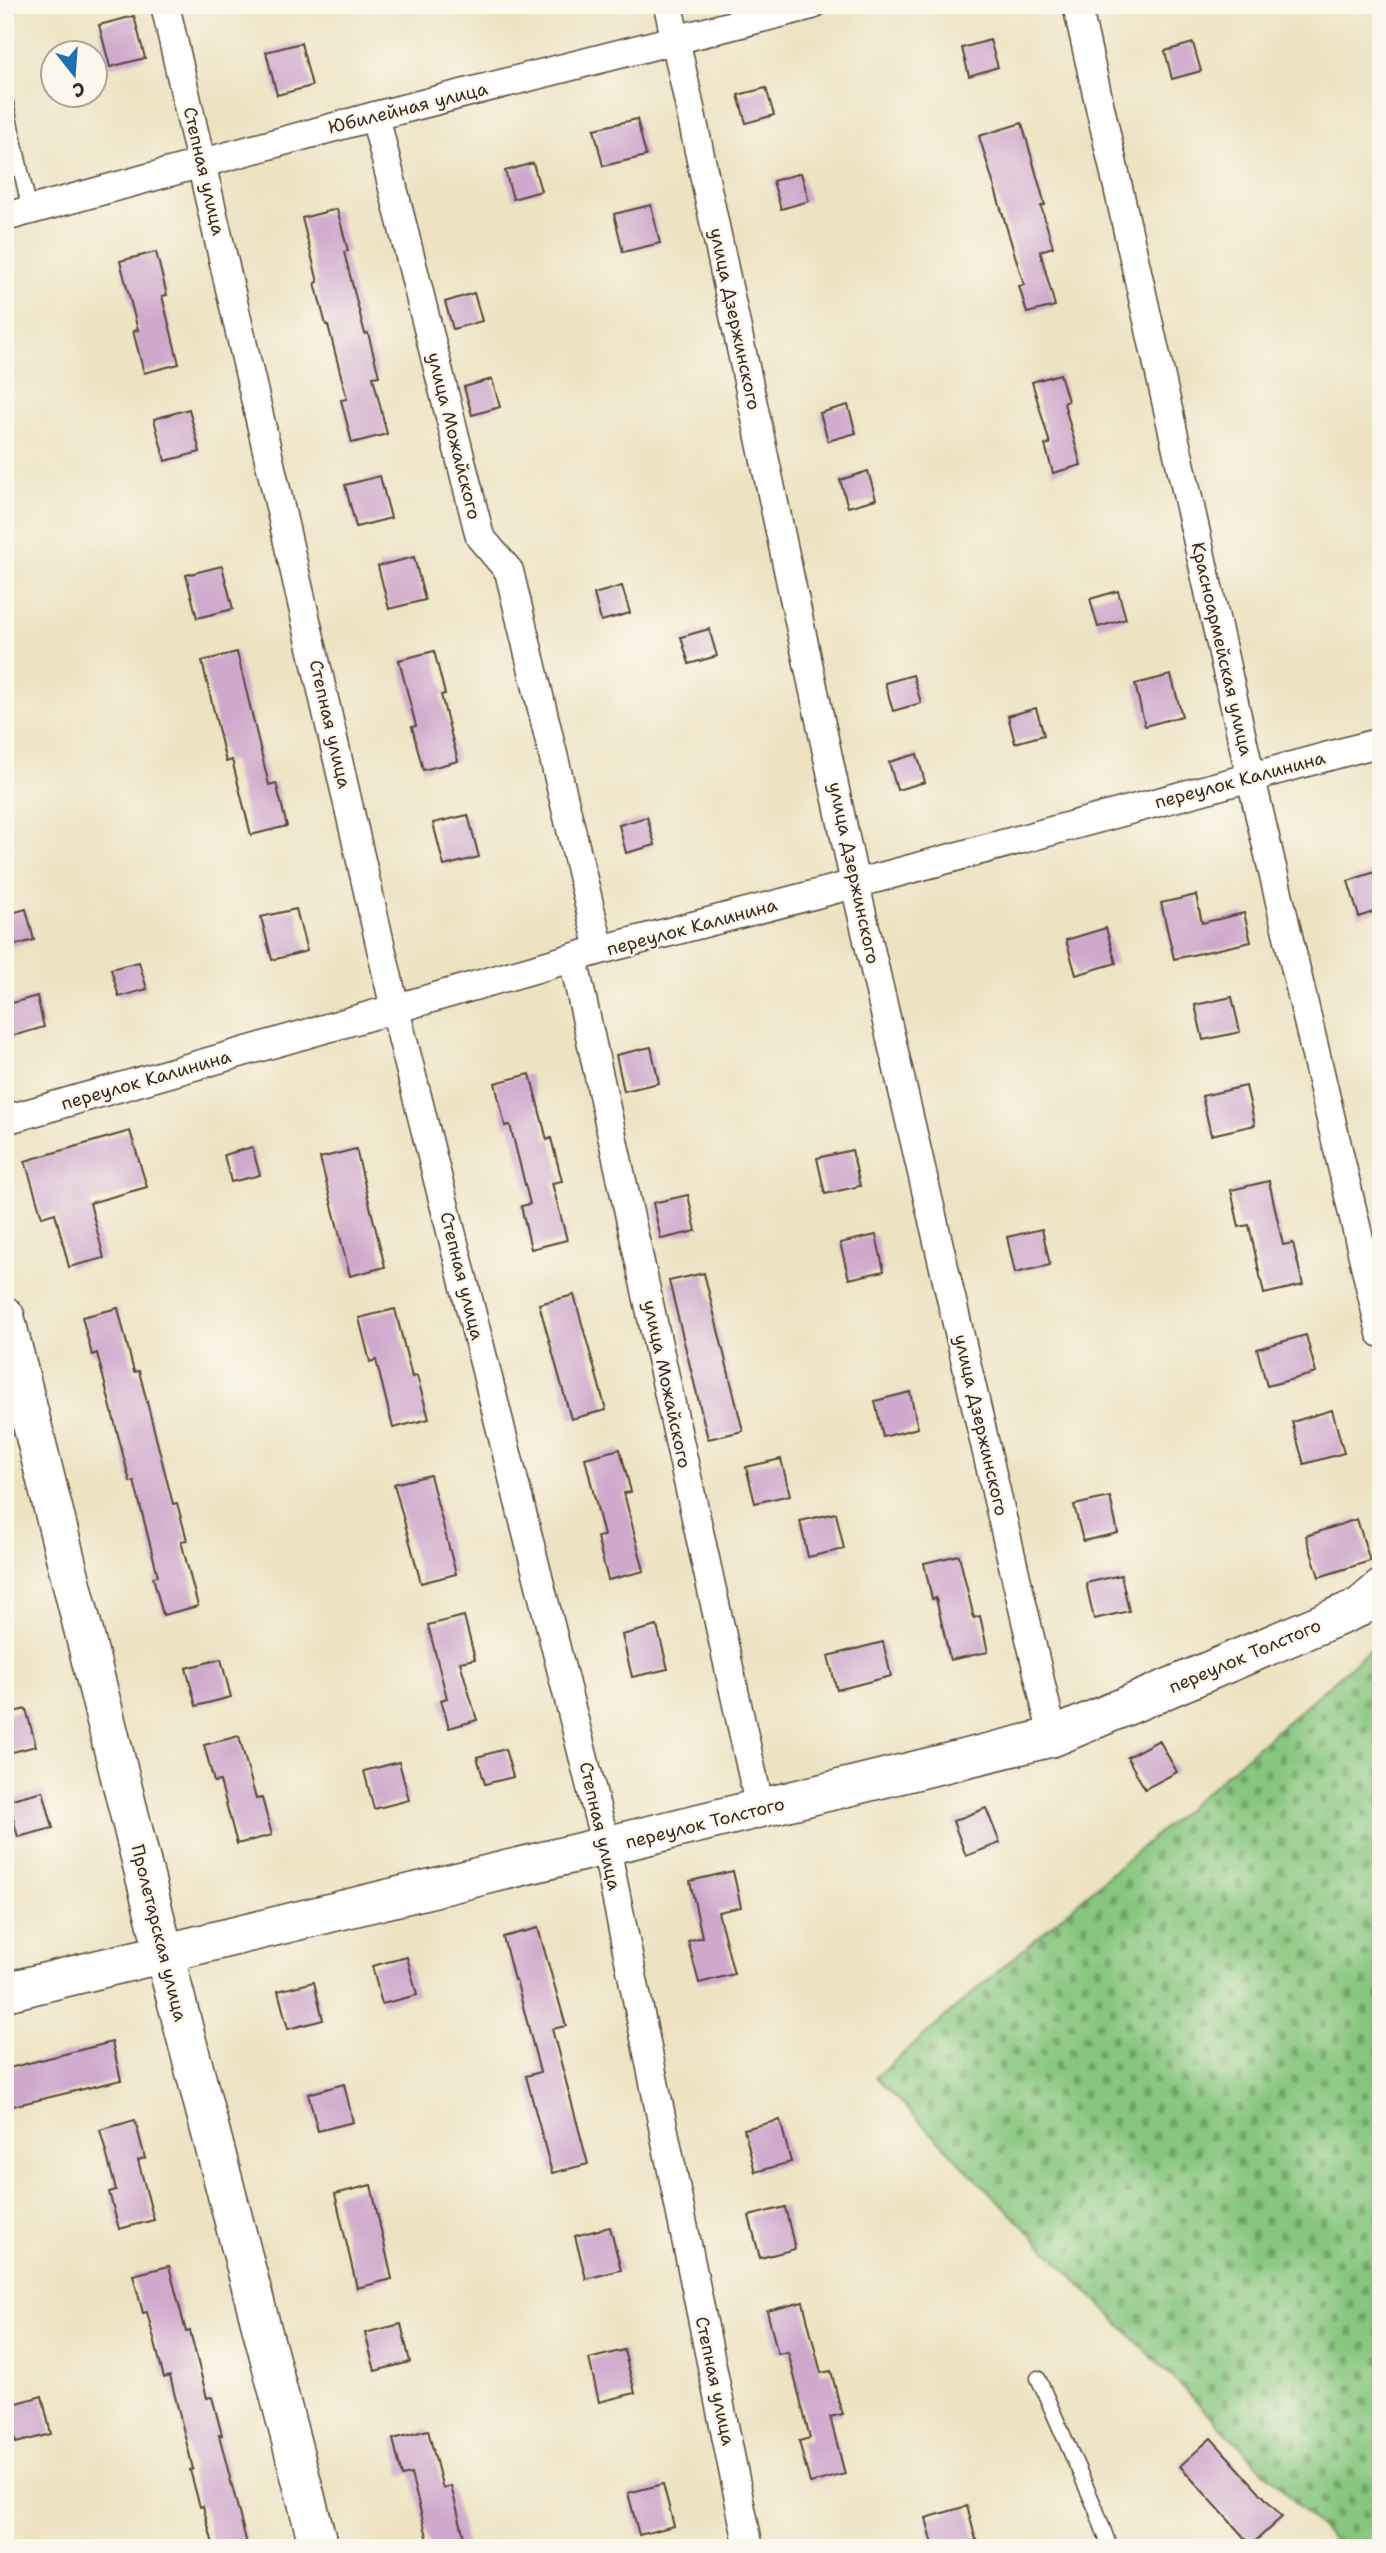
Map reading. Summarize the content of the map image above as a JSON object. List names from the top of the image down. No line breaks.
{"streets":{"street":["Юбилейная улица","Степная улица","улица Дзержинского","улица Можайского","Красноармейская улица","переулок Калинина","переулок Толстого","Пролетарская улица"]},"crossings":[["Юбилейная улица","Степная улица"],["Юбилейная улица","улица Дзержинского"],["Юбилейная улица","улица Можайского"],["Степная улица","переулок Калинина"],["Степная улица","переулок Толстого"],["улица Дзержинского","переулок Калинина"],["улица Дзержинского","переулок Толстого"],["улица Можайского","переулок Калинина"],["улица Можайского","переулок Толстого"],["Красноармейская улица","переулок Калинина"],["переулок Толстого","Пролетарская улица"]],"north":"bottom"}
